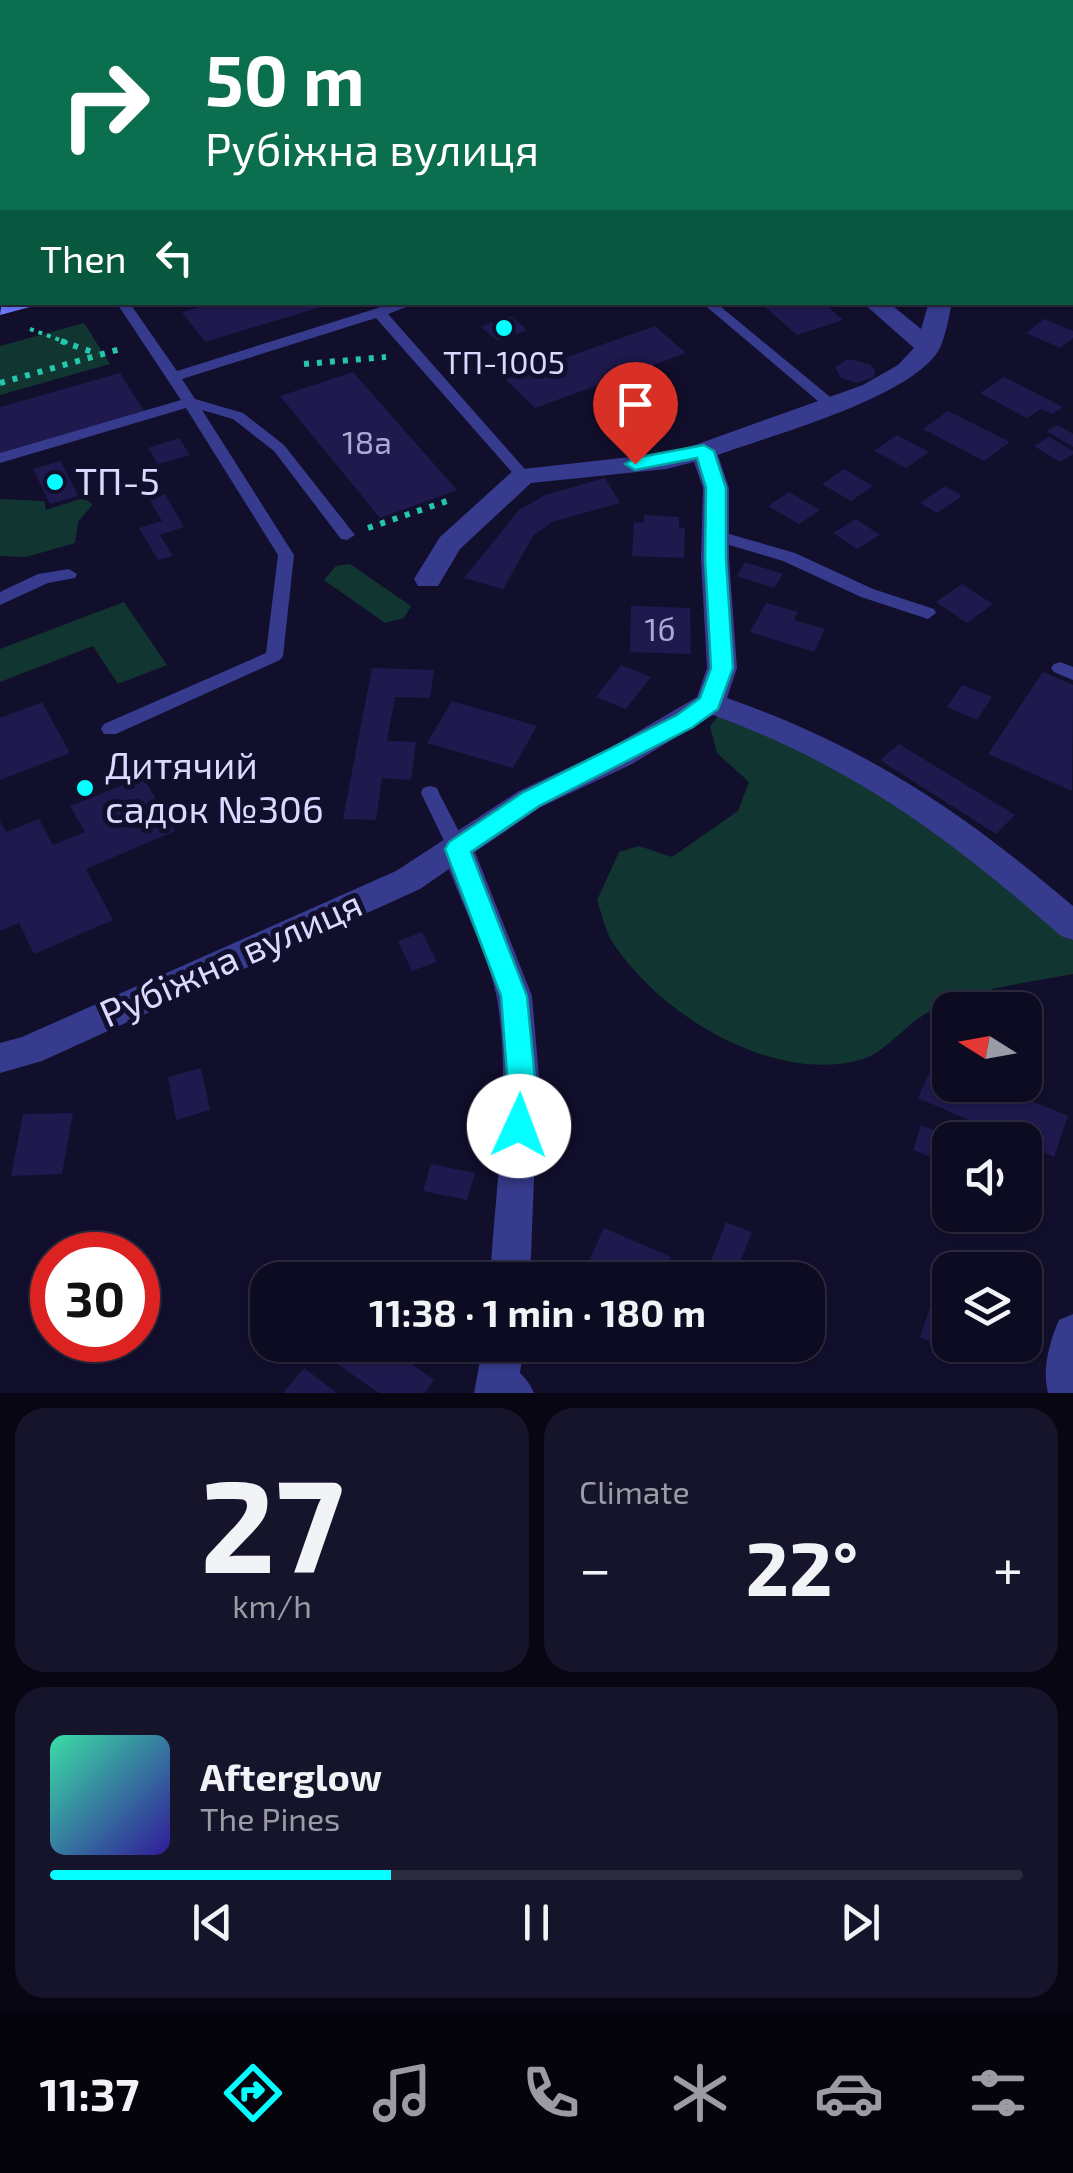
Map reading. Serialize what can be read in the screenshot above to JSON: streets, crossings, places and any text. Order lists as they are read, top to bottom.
{
  "streets": {
    "street": ["Рубіжна вулиця"]
  },
  "places": ["ТП-1005", "ТП-5", "Дитячий садок №306"],
  "house_numbers": ["18а", "1б"],
  "north": "left",
  "page": {
    "turn": ["50 m", "Рубіжна вулиця"],
    "then": "Then",
    "limit": "30",
    "trip": "11:38 · 1 min · 180 m",
    "tile": [
      ["27", "km/h"],
      "Climate"
    ],
    "heat": ["−", "22°", "+"],
    "song": ["Afterglow", "The Pines"],
    "tabs": "11:37"
  }
}
